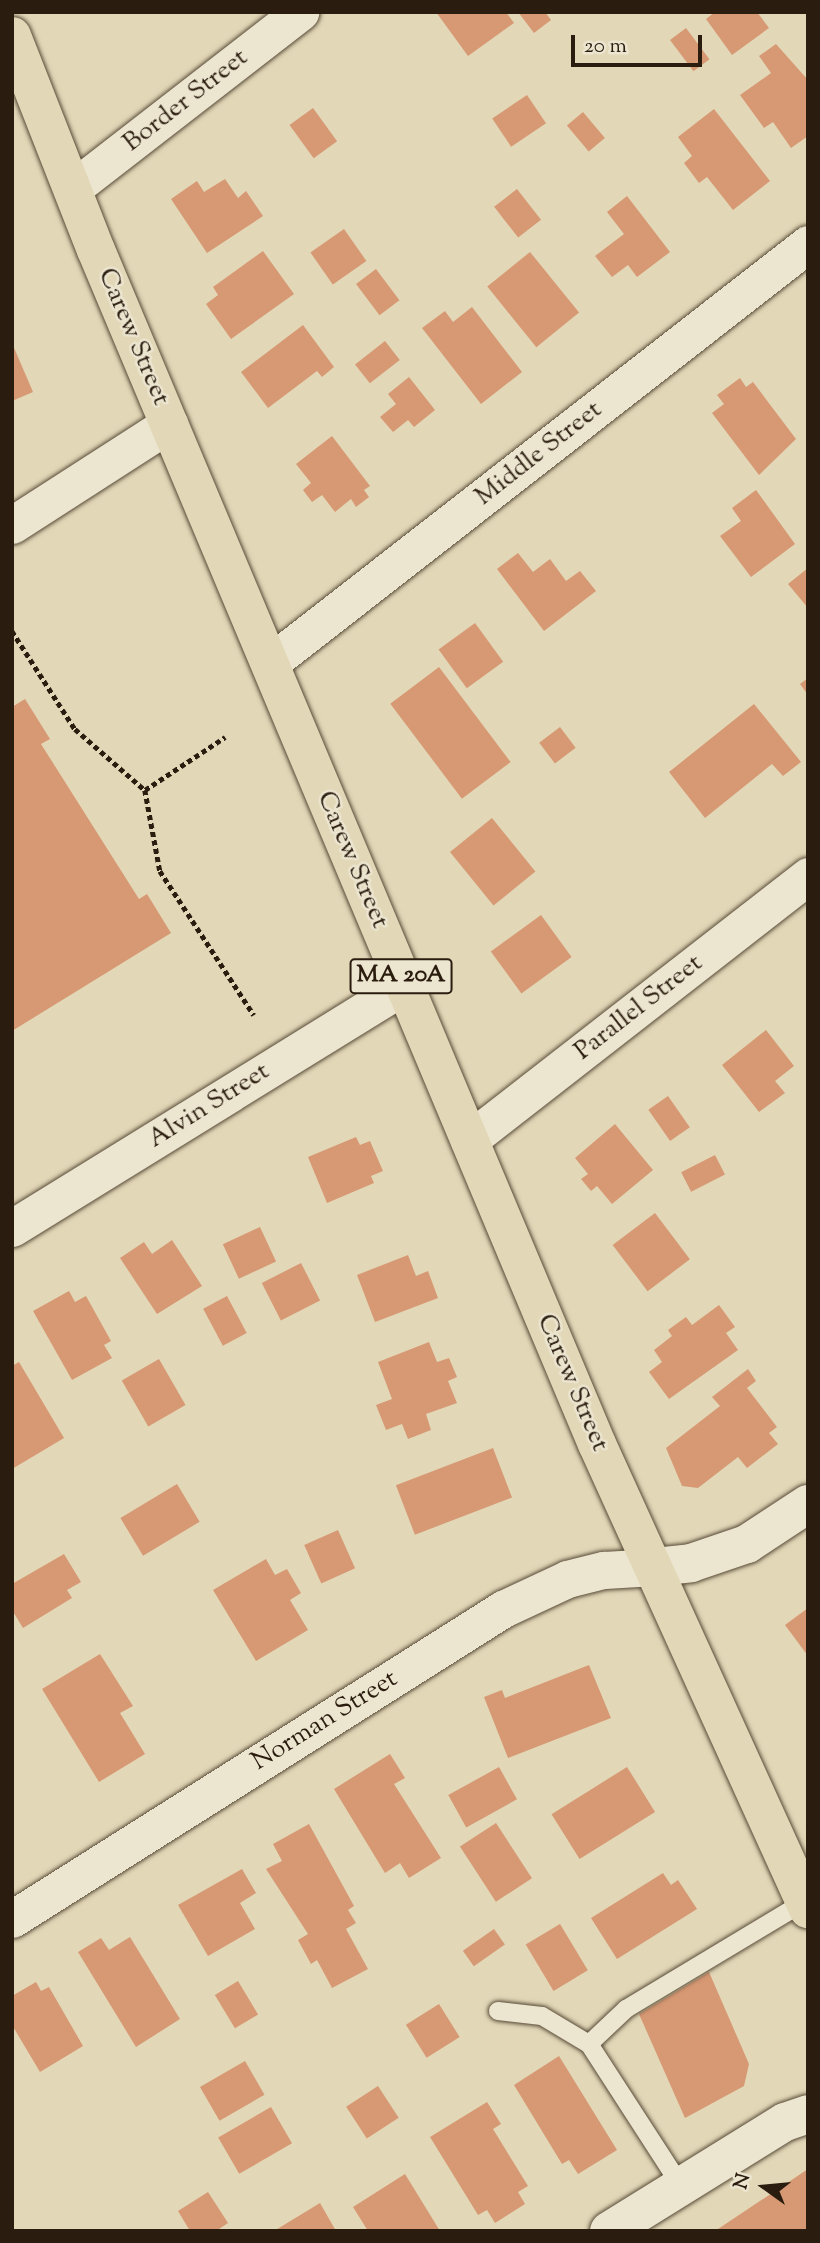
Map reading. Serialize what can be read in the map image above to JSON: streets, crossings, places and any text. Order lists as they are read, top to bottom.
{
  "streets": {
    "main road": ["Carew Street", "MA 20A"],
    "street": [
      "Border Street",
      "Middle Street",
      "Parallel Street",
      "Alvin Street",
      "Norman Street"
    ]
  },
  "crossings": [
    ["Border Street", "Carew Street"],
    ["Carew Street", "Middle Street"],
    ["Carew Street", "Parallel Street"],
    ["Carew Street", "Alvin Street"],
    ["Carew Street", "Norman Street"]
  ],
  "scale_bar": "20 m",
  "north": "left"
}
